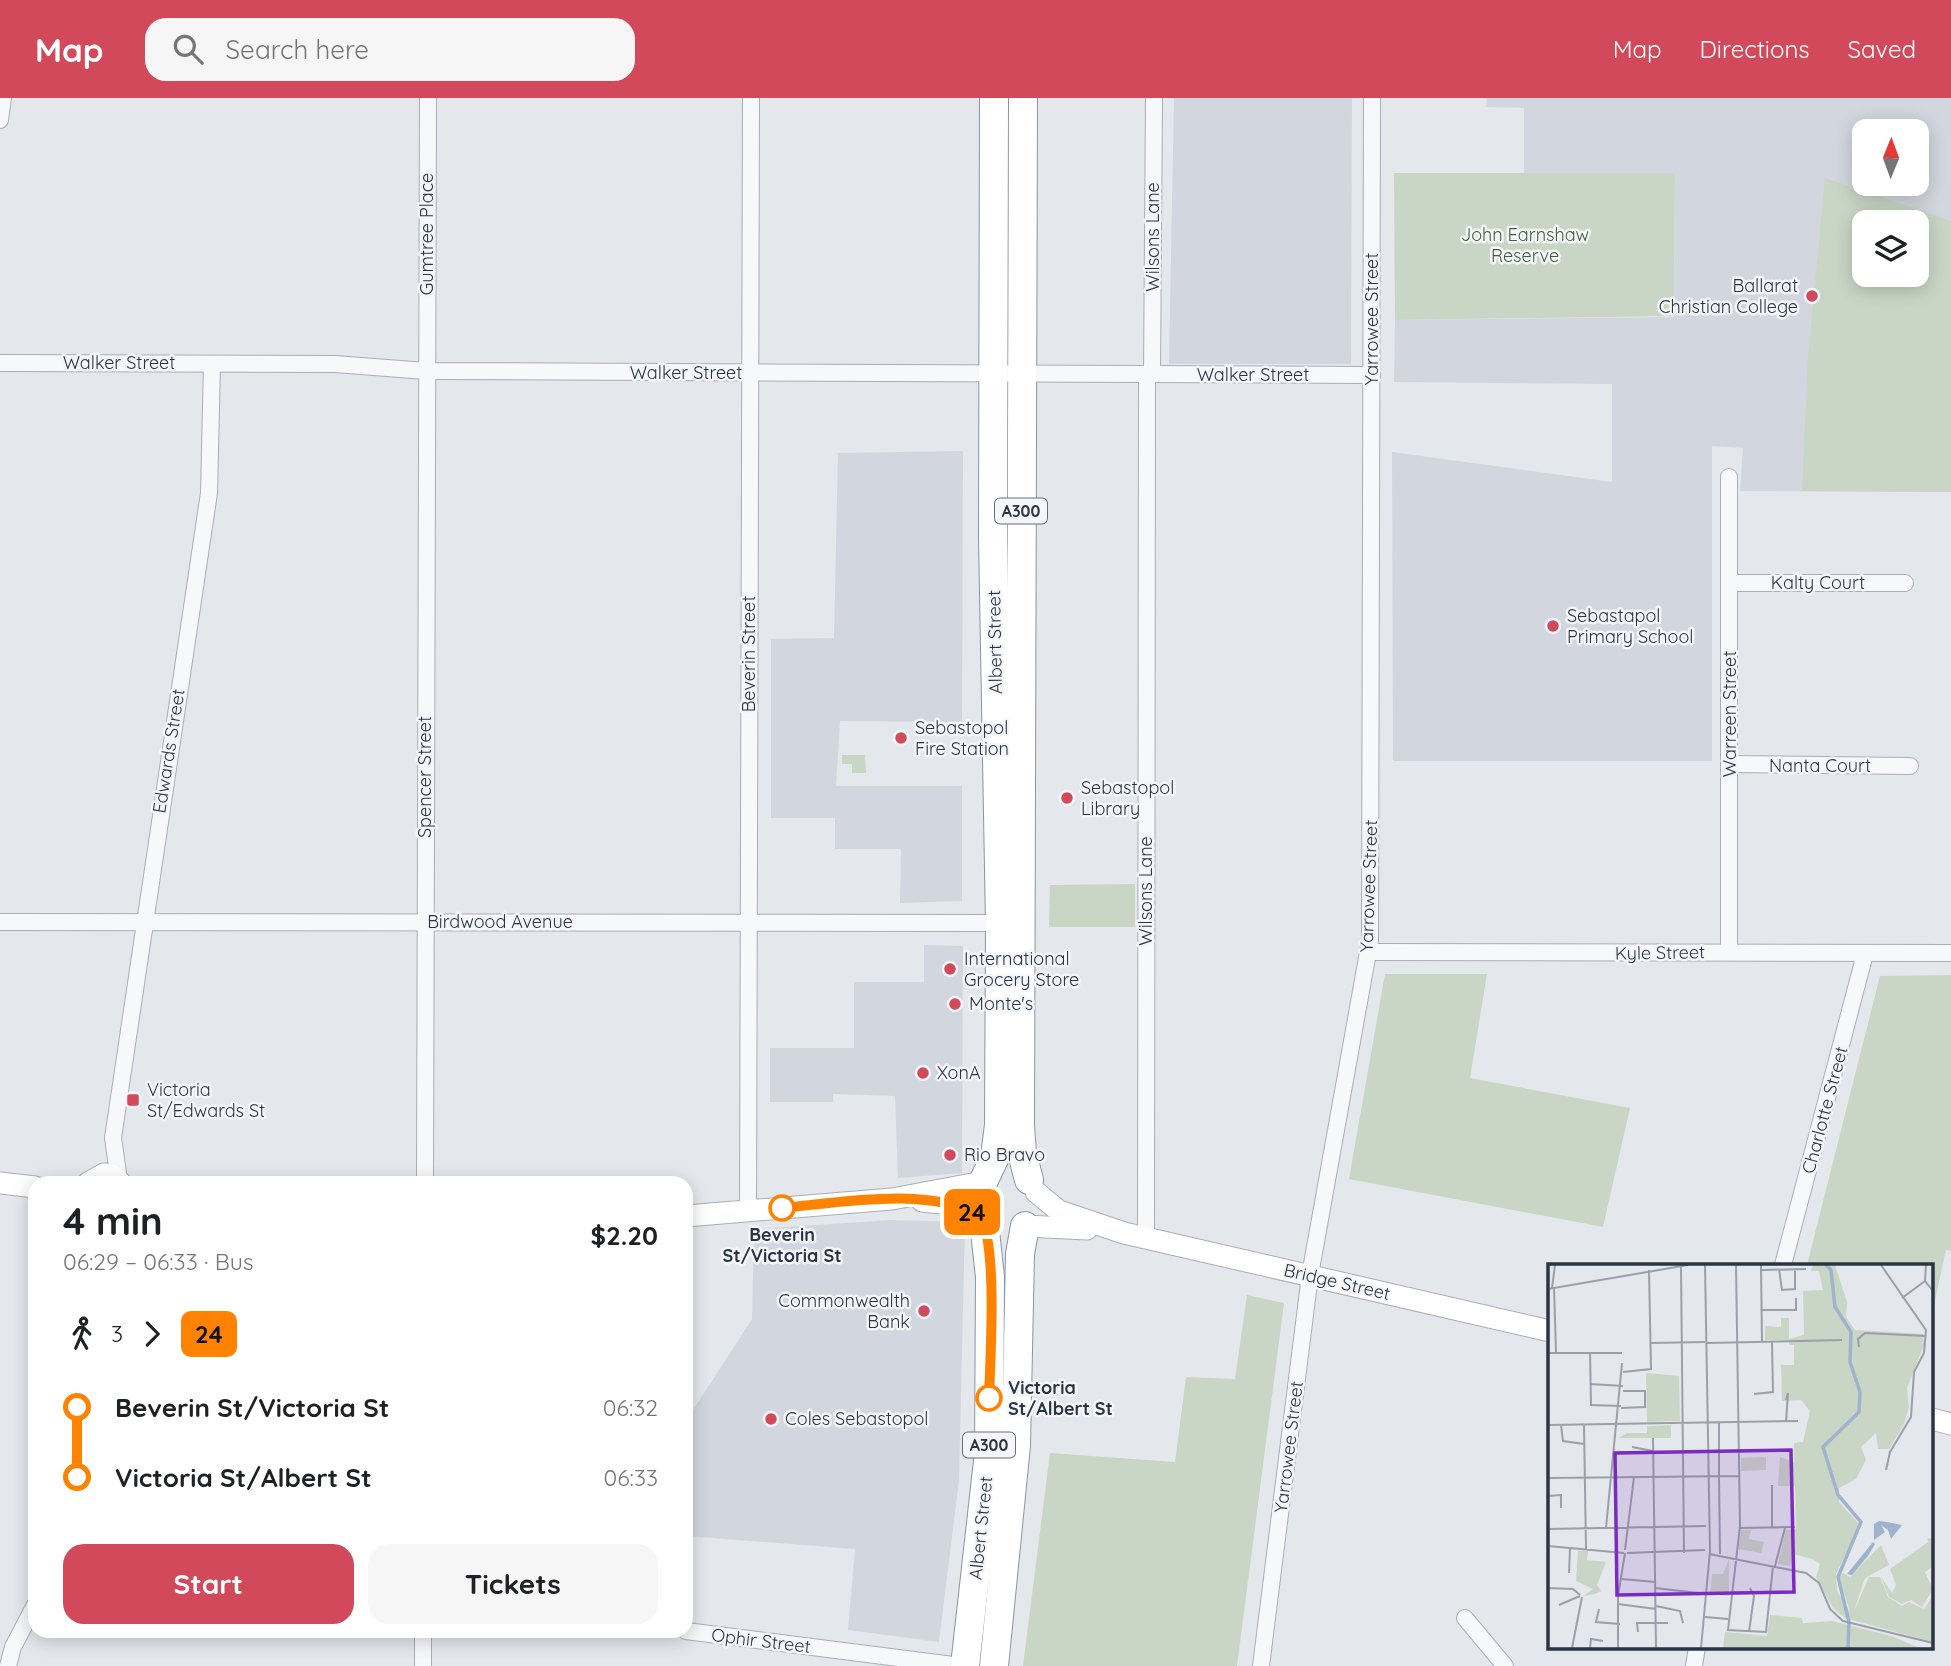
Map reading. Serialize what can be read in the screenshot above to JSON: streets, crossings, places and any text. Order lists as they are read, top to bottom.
{
  "streets": {
    "highway": ["A300", "Albert Street"],
    "main road": ["Bridge Street"],
    "street": [
      "Gumtree Place",
      "Wilsons Lane",
      "Yarrowee Street",
      "Walker Street",
      "Kalty Court",
      "Beverin Street",
      "Warreen Street",
      "Edwards Street",
      "Nanta Court",
      "Spencer Street",
      "Birdwood Avenue",
      "Kyle Street",
      "Charlotte Street",
      "Ophir Street"
    ]
  },
  "crossings": [
    ["Gumtree Place", "Walker Street"],
    ["Gumtree Place", "Spencer Street"],
    ["Wilsons Lane", "Walker Street"],
    ["Wilsons Lane", "Bridge Street"],
    ["Yarrowee Street", "Walker Street"],
    ["Yarrowee Street", "Kyle Street"],
    ["Yarrowee Street", "Bridge Street"],
    ["Walker Street", "Albert Street"],
    ["Walker Street", "Beverin Street"],
    ["Walker Street", "Edwards Street"],
    ["Walker Street", "Spencer Street"],
    ["Kalty Court", "Warreen Street"],
    ["Albert Street", "Birdwood Avenue"],
    ["Albert Street", "Ophir Street"],
    ["Beverin Street", "Birdwood Avenue"],
    ["Warreen Street", "Nanta Court"],
    ["Warreen Street", "Kyle Street"],
    ["Edwards Street", "Birdwood Avenue"],
    ["Spencer Street", "Birdwood Avenue"],
    ["Kyle Street", "Charlotte Street"]
  ],
  "parks": ["John Earnshaw Reserve"],
  "places": {
    "other": [
      "Ballarat Christian College",
      "Sebastapol Primary School",
      "Sebastopol Fire Station",
      "Sebastopol Library",
      "International Grocery Store",
      "Monte's",
      "XonA",
      "Rio Bravo",
      "Beverin St/Victoria St",
      "Commonwealth Bank",
      "Victoria St/Albert St",
      "Coles Sebastopol"
    ],
    "transit": ["Victoria St/Edwards St"]
  },
  "lines": ["bus line 24"],
  "north": "top",
  "page": {
    "header": "Map",
    "search": "Search here",
    "nav": ["Map", "Directions", "Saved"],
    "on_map": "24",
    "heading": ["4 min", "06:29 – 06:33 · Bus", "$2.20"],
    "legs": ["3", "24"],
    "list": [
      {
        "name": "Beverin St/Victoria St",
        "value": "06:32"
      },
      {
        "name": "Victoria St/Albert St",
        "value": "06:33"
      }
    ],
    "buttons": ["Start", "Tickets"]
  }
}
